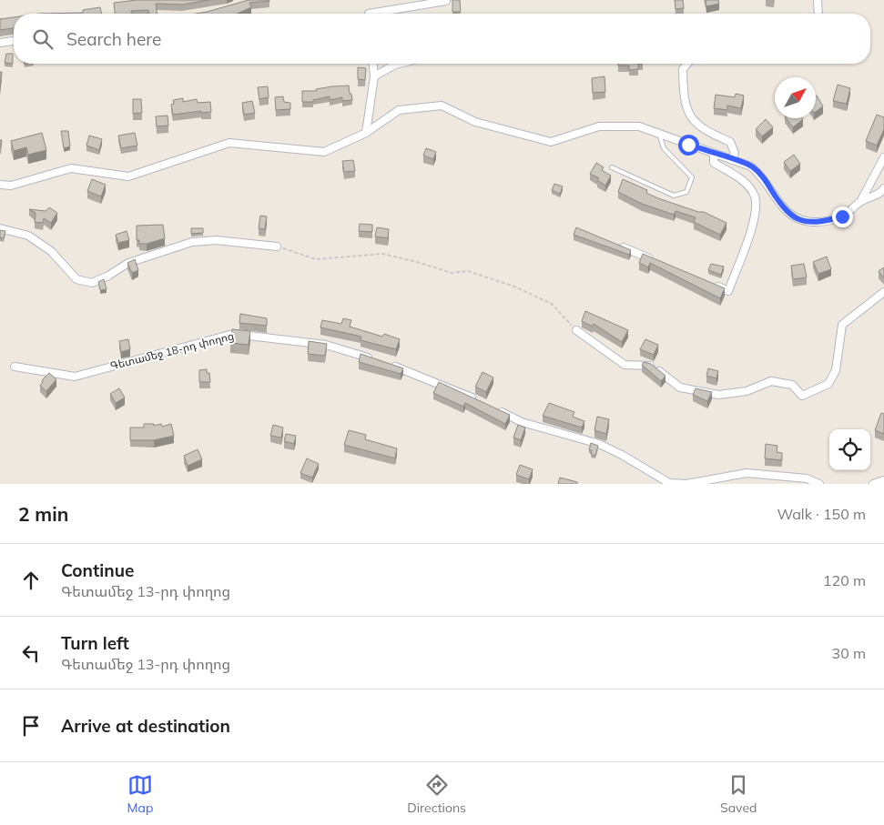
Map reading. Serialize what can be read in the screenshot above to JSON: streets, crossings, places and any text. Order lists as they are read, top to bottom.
{
  "streets": {
    "street": ["Գետամեջ 18-րդ փողոց"]
  },
  "north": "top right",
  "page": {
    "search": "Search here",
    "heading": ["2 min", "Walk · 150 m"],
    "list": [
      ["Continue", "Գետամեջ 13-րդ փողոց", "120 m"],
      ["Turn left", "Գետամեջ 13-րդ փողոց", "30 m"],
      "Arrive at destination"
    ],
    "nav": ["Map", "Directions", "Saved"]
  }
}
